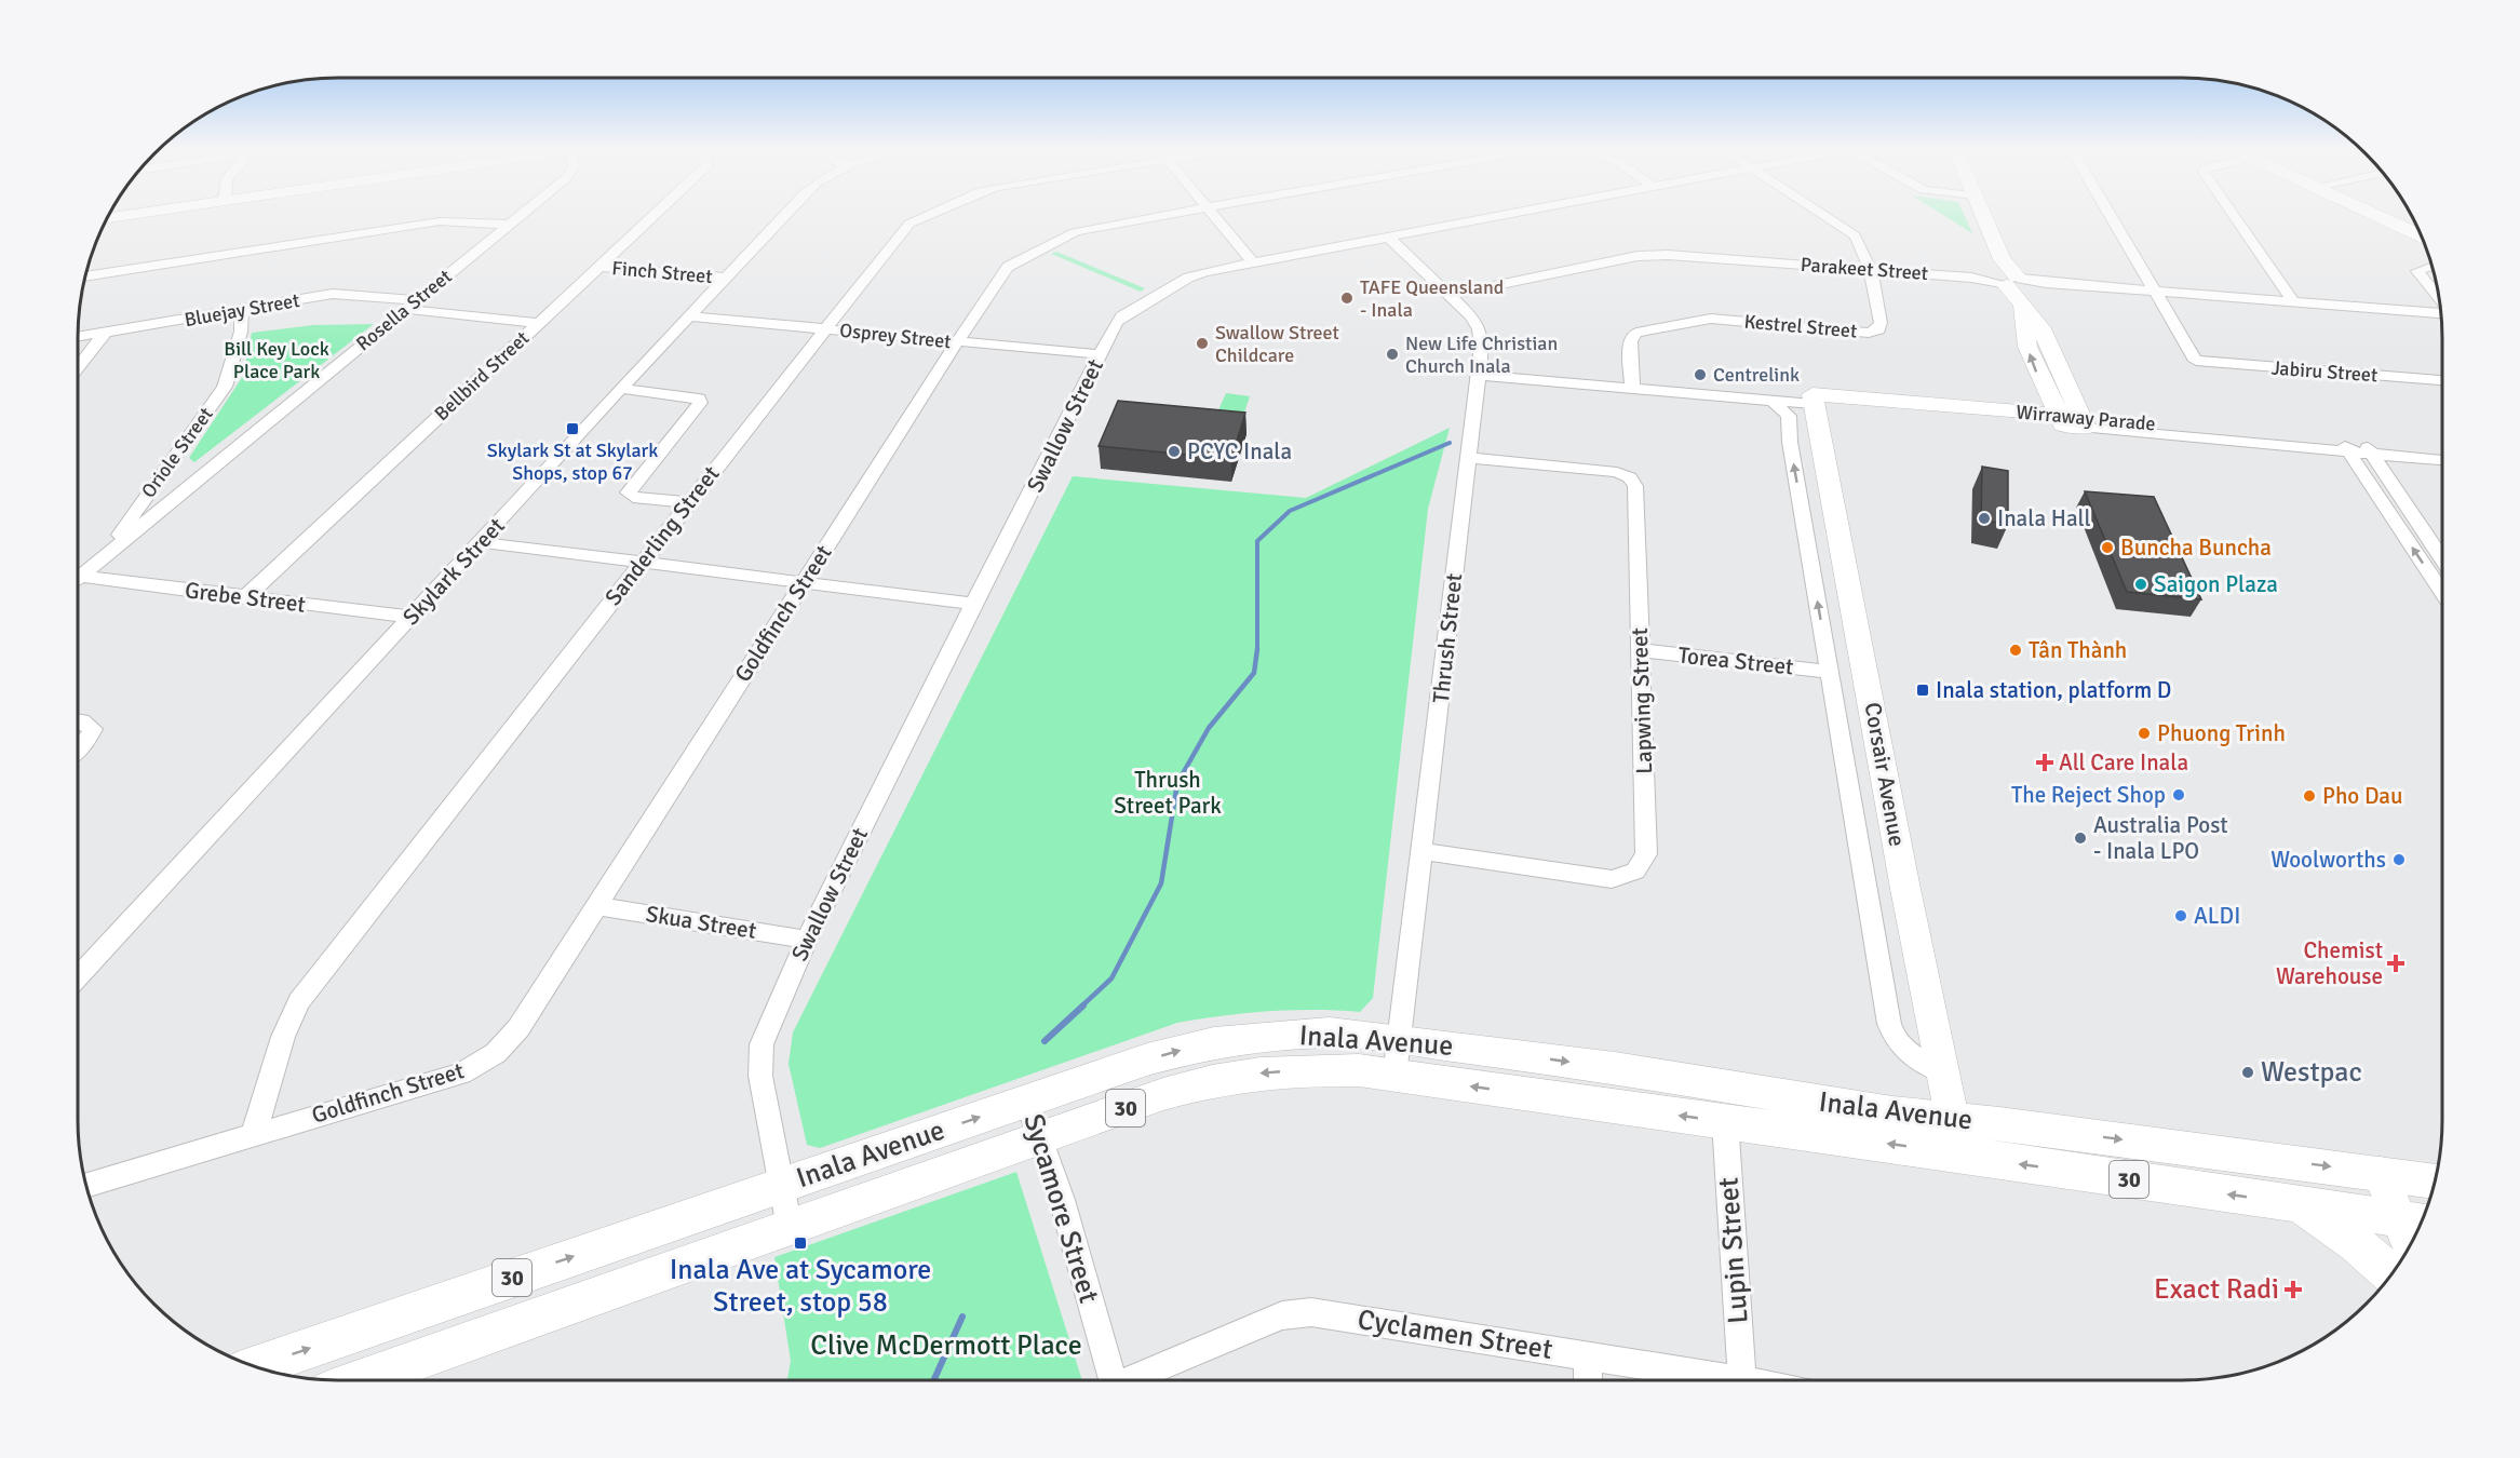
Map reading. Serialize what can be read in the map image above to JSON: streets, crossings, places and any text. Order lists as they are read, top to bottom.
{
  "streets": {
    "main road": ["Inala Avenue", "30"],
    "street": [
      "Parakeet Street",
      "Finch Street",
      "Bluejay Street",
      "Rosella Street",
      "Kestrel Street",
      "Osprey Street",
      "Jabiru Street",
      "Bellbird Street",
      "Wirraway Parade",
      "Swallow Street",
      "Oriole Street",
      "Sanderling Street",
      "Skylark Street",
      "Grebe Street",
      "Goldfinch Street",
      "Thrush Street",
      "Torea Street",
      "Lapwing Street",
      "Corsair Avenue",
      "Skua Street",
      "Sycamore Street",
      "Lupin Street",
      "Cyclamen Street"
    ]
  },
  "crossings": [
    ["Parakeet Street", "Kestrel Street"],
    ["Parakeet Street", "Jabiru Street"],
    ["Parakeet Street", "Thrush Street"],
    ["Finch Street", "Bellbird Street"],
    ["Finch Street", "Skylark Street"],
    ["Bluejay Street", "Rosella Street"],
    ["Bluejay Street", "Bellbird Street"],
    ["Bluejay Street", "Oriole Street"],
    ["Rosella Street", "Oriole Street"],
    ["Kestrel Street", "Wirraway Parade"],
    ["Osprey Street", "Swallow Street"],
    ["Osprey Street", "Sanderling Street"],
    ["Osprey Street", "Skylark Street"],
    ["Osprey Street", "Goldfinch Street"],
    ["Bellbird Street", "Grebe Street"],
    ["Wirraway Parade", "Thrush Street"],
    ["Wirraway Parade", "Corsair Avenue"],
    ["Swallow Street", "Thrush Street"],
    ["Swallow Street", "Skua Street"],
    ["Swallow Street", "Inala Avenue"],
    ["Sanderling Street", "Goldfinch Street"],
    ["Skylark Street", "Grebe Street"],
    ["Goldfinch Street", "Skua Street"],
    ["Thrush Street", "Lapwing Street"],
    ["Thrush Street", "Inala Avenue"],
    ["Torea Street", "Lapwing Street"],
    ["Corsair Avenue", "Inala Avenue"],
    ["Inala Avenue", "Sycamore Street"],
    ["Inala Avenue", "Lupin Street"],
    ["Lupin Street", "Cyclamen Street"]
  ],
  "parks": ["Bill Key Lock Place Park", "Thrush Street Park", "Clive McDermott Place"],
  "places": {
    "other": [
      "TAFE Queensland - Inala",
      "Swallow Street Childcare",
      "New Life Christian Church Inala",
      "Centrelink",
      "PCYC Inala",
      "Inala Hall",
      "Buncha Buncha",
      "Saigon Plaza",
      "Tân Thành",
      "Phuong Trinh",
      "The Reject Shop",
      "Pho Dau",
      "Australia Post - Inala LPO",
      "Woolworths",
      "ALDI",
      "Westpac"
    ],
    "transit": ["Skylark St at Skylark Shops, stop 67", "Inala station, platform D", "Inala Ave at Sycamore Street, stop 58"],
    "health": ["All Care Inala", "Chemist Warehouse", "Exact Radi"]
  }
}
